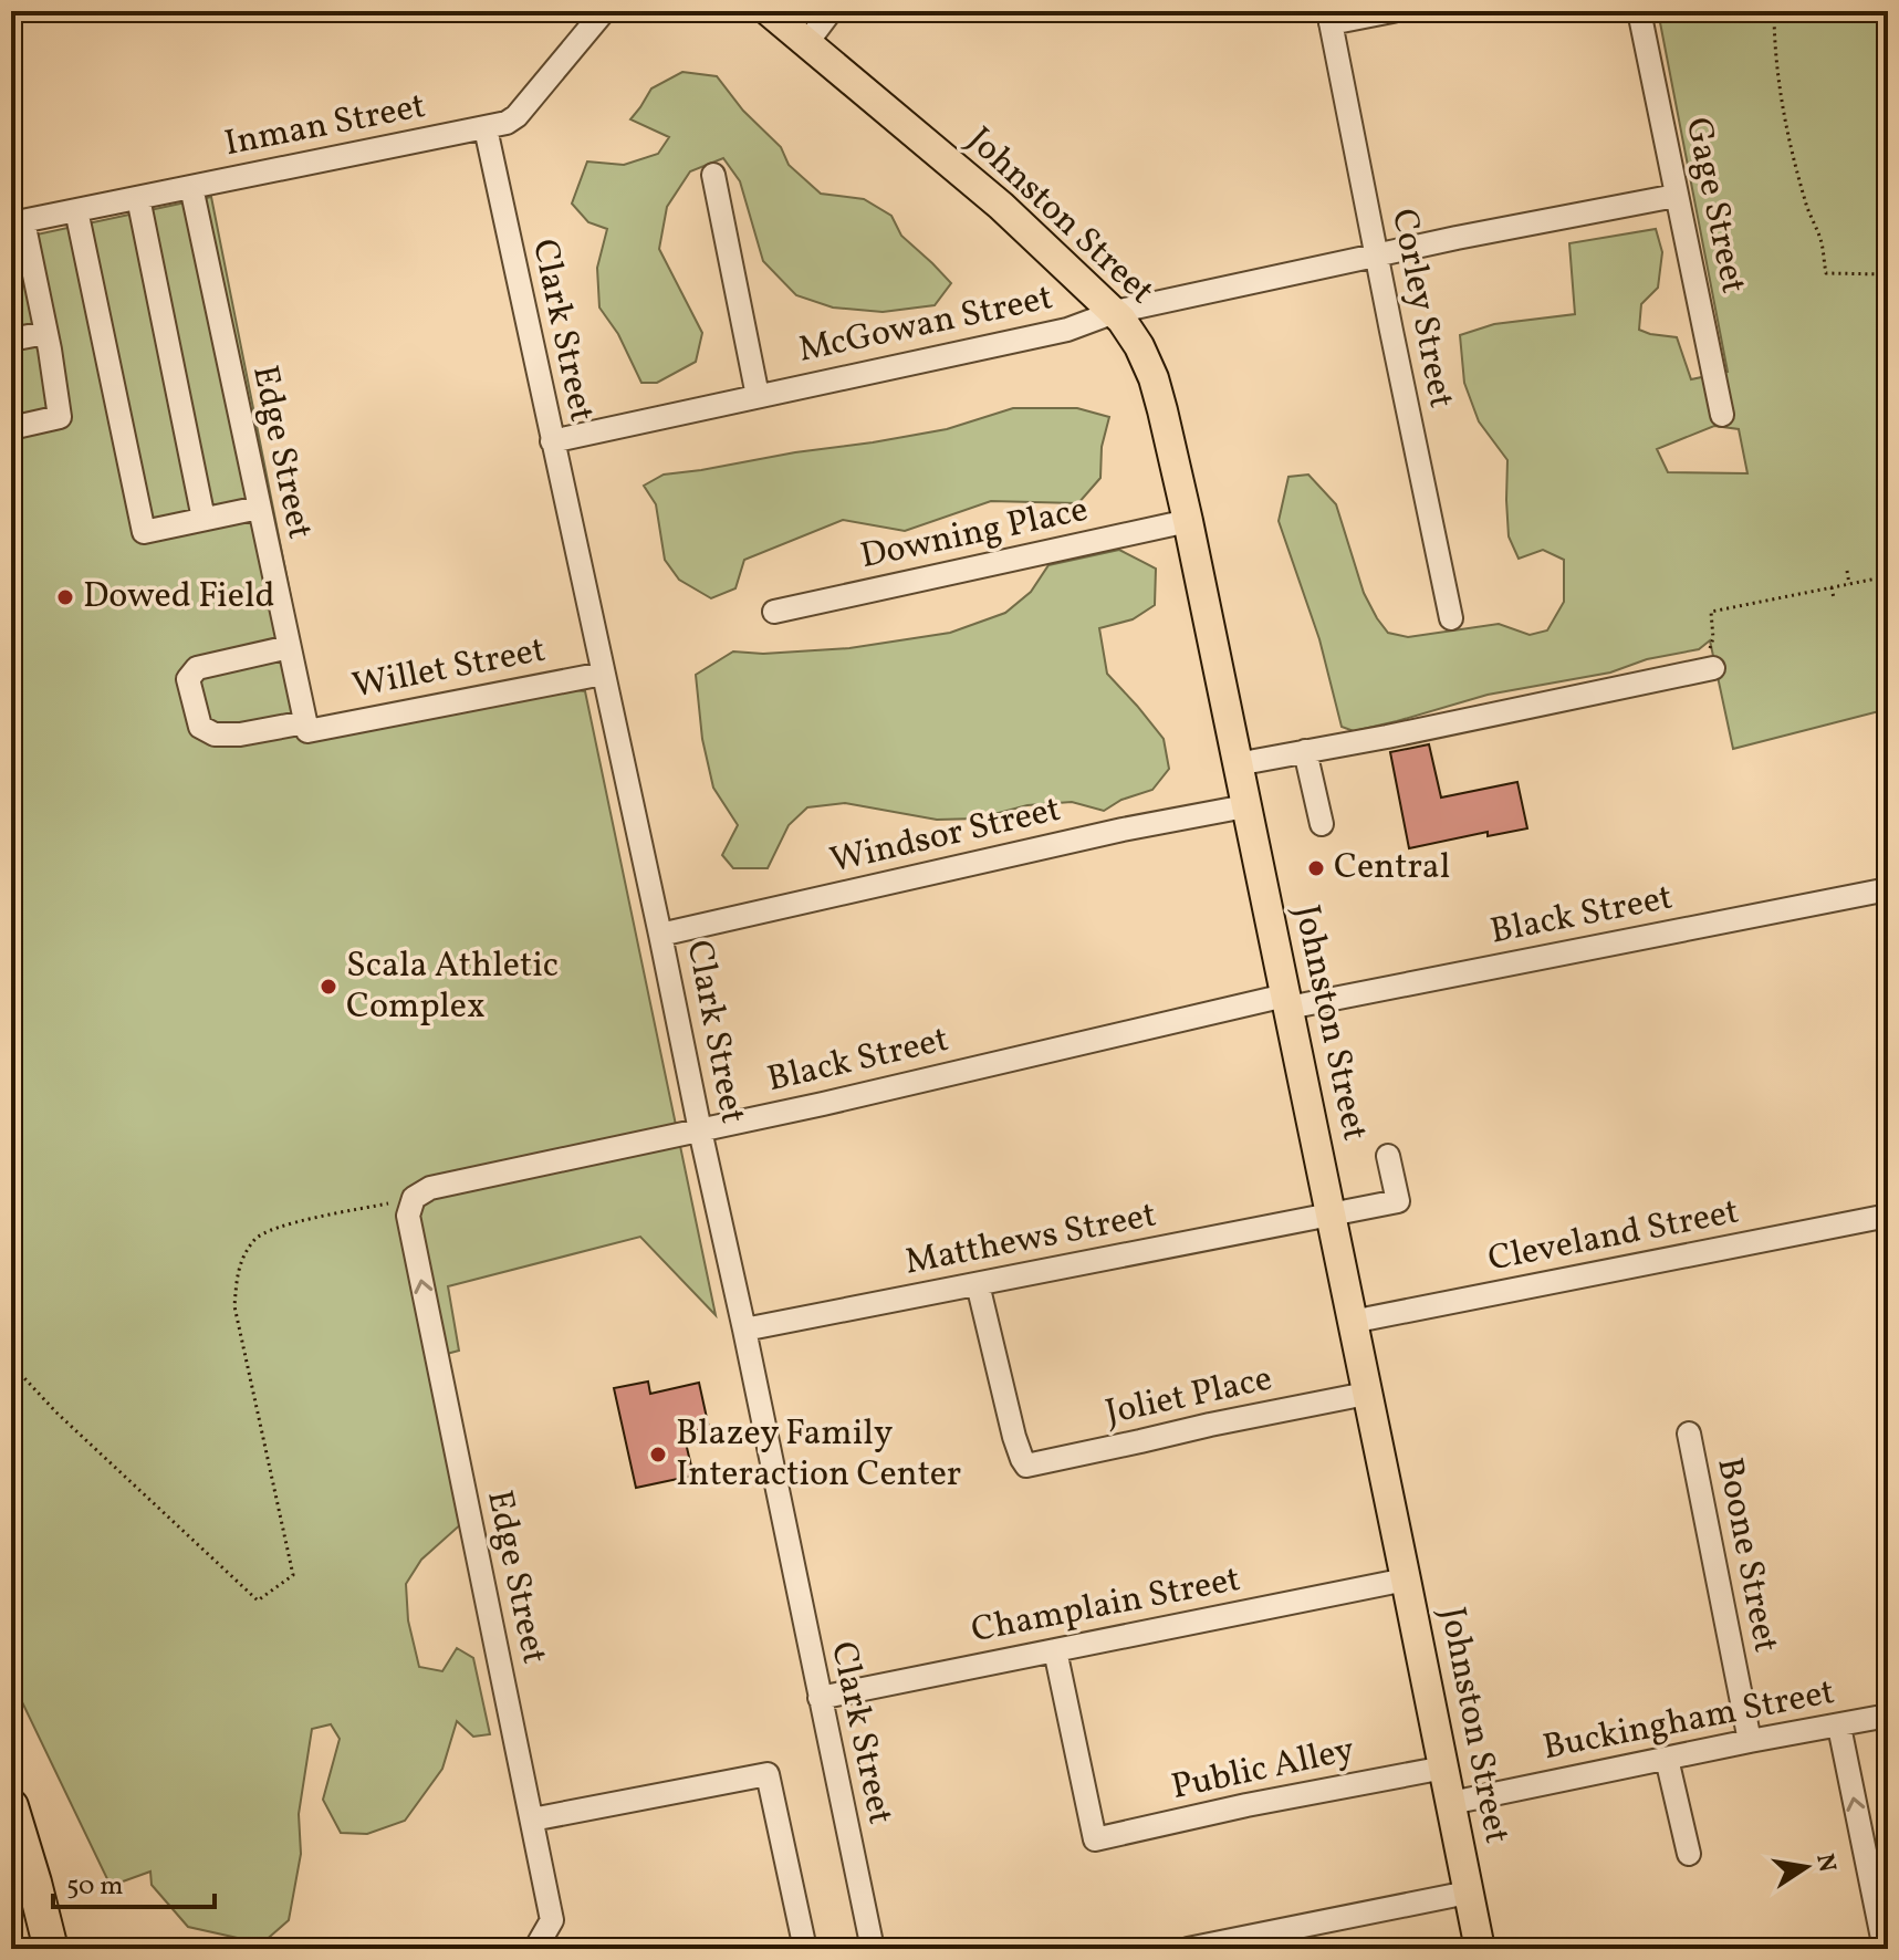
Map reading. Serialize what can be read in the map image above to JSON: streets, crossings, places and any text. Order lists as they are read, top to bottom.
{
  "streets": {
    "main road": ["Johnston Street"],
    "street": [
      "Inman Street",
      "Gage Street",
      "Corley Street",
      "McGowan Street",
      "Clark Street",
      "Edge Street",
      "Downing Place",
      "Willet Street",
      "Windsor Street",
      "Black Street",
      "Cleveland Street",
      "Matthews Street",
      "Joliet Place",
      "Boone Street",
      "Champlain Street",
      "Buckingham Street",
      "Public Alley"
    ]
  },
  "crossings": [
    ["Inman Street", "Clark Street"],
    ["Inman Street", "Edge Street"],
    ["Gage Street", "McGowan Street"],
    ["Johnston Street", "McGowan Street"],
    ["Johnston Street", "Downing Place"],
    ["Johnston Street", "Windsor Street"],
    ["Johnston Street", "Black Street"],
    ["Johnston Street", "Cleveland Street"],
    ["Johnston Street", "Matthews Street"],
    ["Johnston Street", "Joliet Place"],
    ["Johnston Street", "Champlain Street"],
    ["Johnston Street", "Buckingham Street"],
    ["Johnston Street", "Public Alley"],
    ["Corley Street", "McGowan Street"],
    ["McGowan Street", "Clark Street"],
    ["Clark Street", "Willet Street"],
    ["Clark Street", "Windsor Street"],
    ["Clark Street", "Black Street"],
    ["Clark Street", "Matthews Street"],
    ["Clark Street", "Champlain Street"],
    ["Edge Street", "Willet Street"],
    ["Edge Street", "Black Street"],
    ["Matthews Street", "Joliet Place"],
    ["Boone Street", "Buckingham Street"],
    ["Champlain Street", "Public Alley"]
  ],
  "one_way": ["Edge Street"],
  "places": [
    "Dowed Field",
    "Central",
    "Scala Athletic Complex",
    "Blazey Family Interaction Center"
  ],
  "scale_bar": "50 m",
  "north": "right"
}
